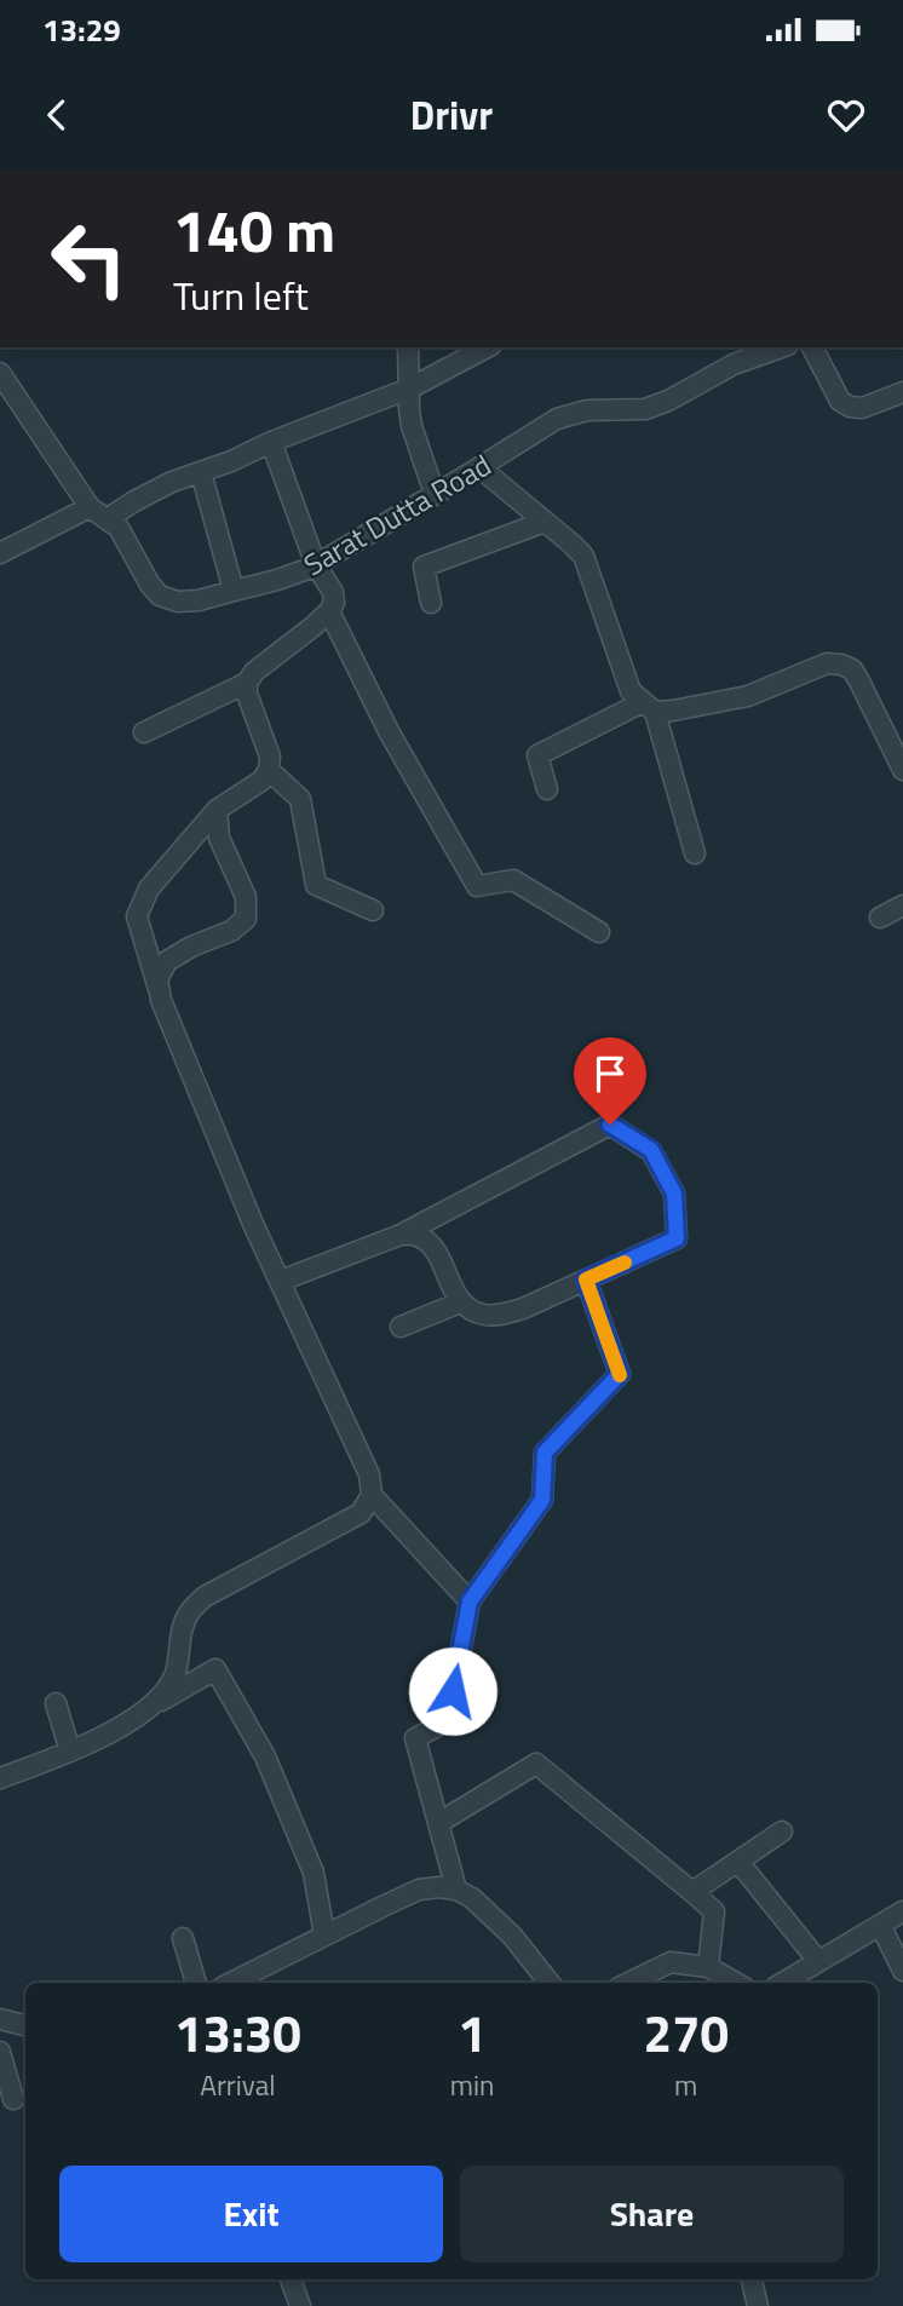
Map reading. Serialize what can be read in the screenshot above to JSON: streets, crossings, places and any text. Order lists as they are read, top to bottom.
{
  "streets": {
    "street": ["Sarat Dutta Road"]
  },
  "page": {
    "status": "13:29",
    "header": "Drivr",
    "turn": ["140 m", "Turn left"],
    "eta": [
      "13:30",
      "Arrival",
      "1",
      "min",
      "270",
      "m"
    ],
    "buttons": ["Exit", "Share"]
  }
}
